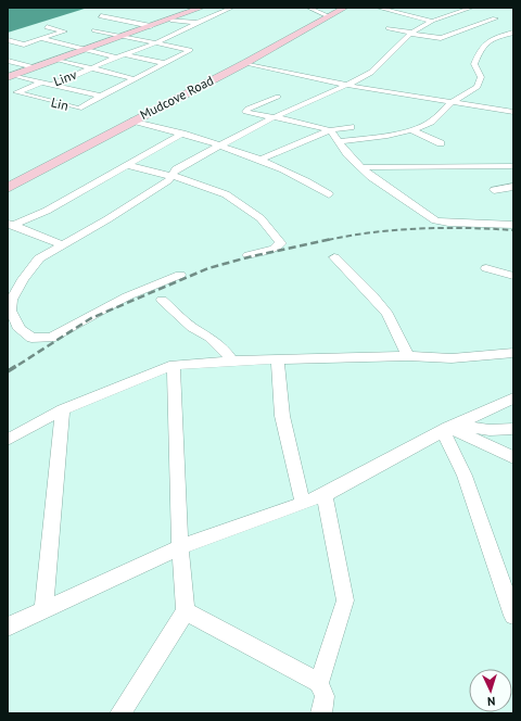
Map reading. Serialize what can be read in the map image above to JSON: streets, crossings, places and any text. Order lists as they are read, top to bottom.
{
  "streets": {
    "street": ["Linv", "Mudcove Road", "Lin"]
  },
  "crossings": [
    ["Linv", "Lin"]
  ],
  "north": "bottom"
}
